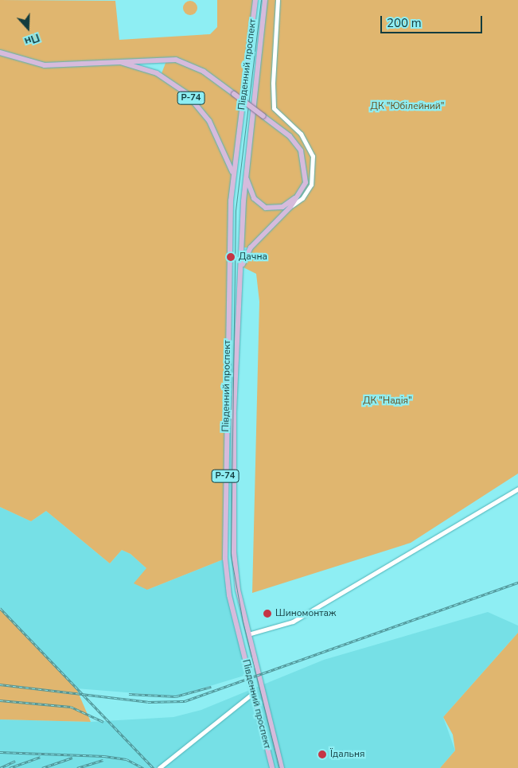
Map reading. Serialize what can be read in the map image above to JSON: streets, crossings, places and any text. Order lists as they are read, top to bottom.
{
  "streets": {
    "main road": ["Південний проспект", "Р-74"]
  },
  "crossings": [
    ["Південний проспект", "Р-74"]
  ],
  "parks": ["ДК \"Юбілейний\"", "ДК \"Надія\""],
  "places": ["Дачна", "Шиномонтаж", "Їдальня"],
  "scale_bar": "200 m",
  "north": "bottom"
}
